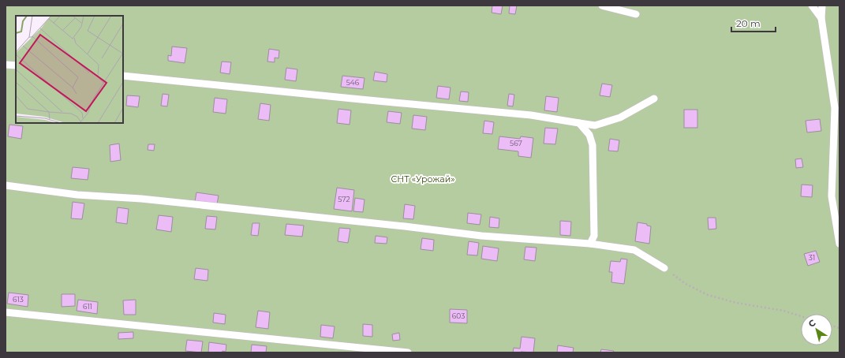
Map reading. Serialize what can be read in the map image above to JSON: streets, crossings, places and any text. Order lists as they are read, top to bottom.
{
  "parks": ["СНТ «Урожай»"],
  "house_numbers": [
    "546",
    "567",
    "572",
    "31",
    "613",
    "611",
    "603"
  ],
  "scale_bar": "20 m",
  "north": "top left"
}
